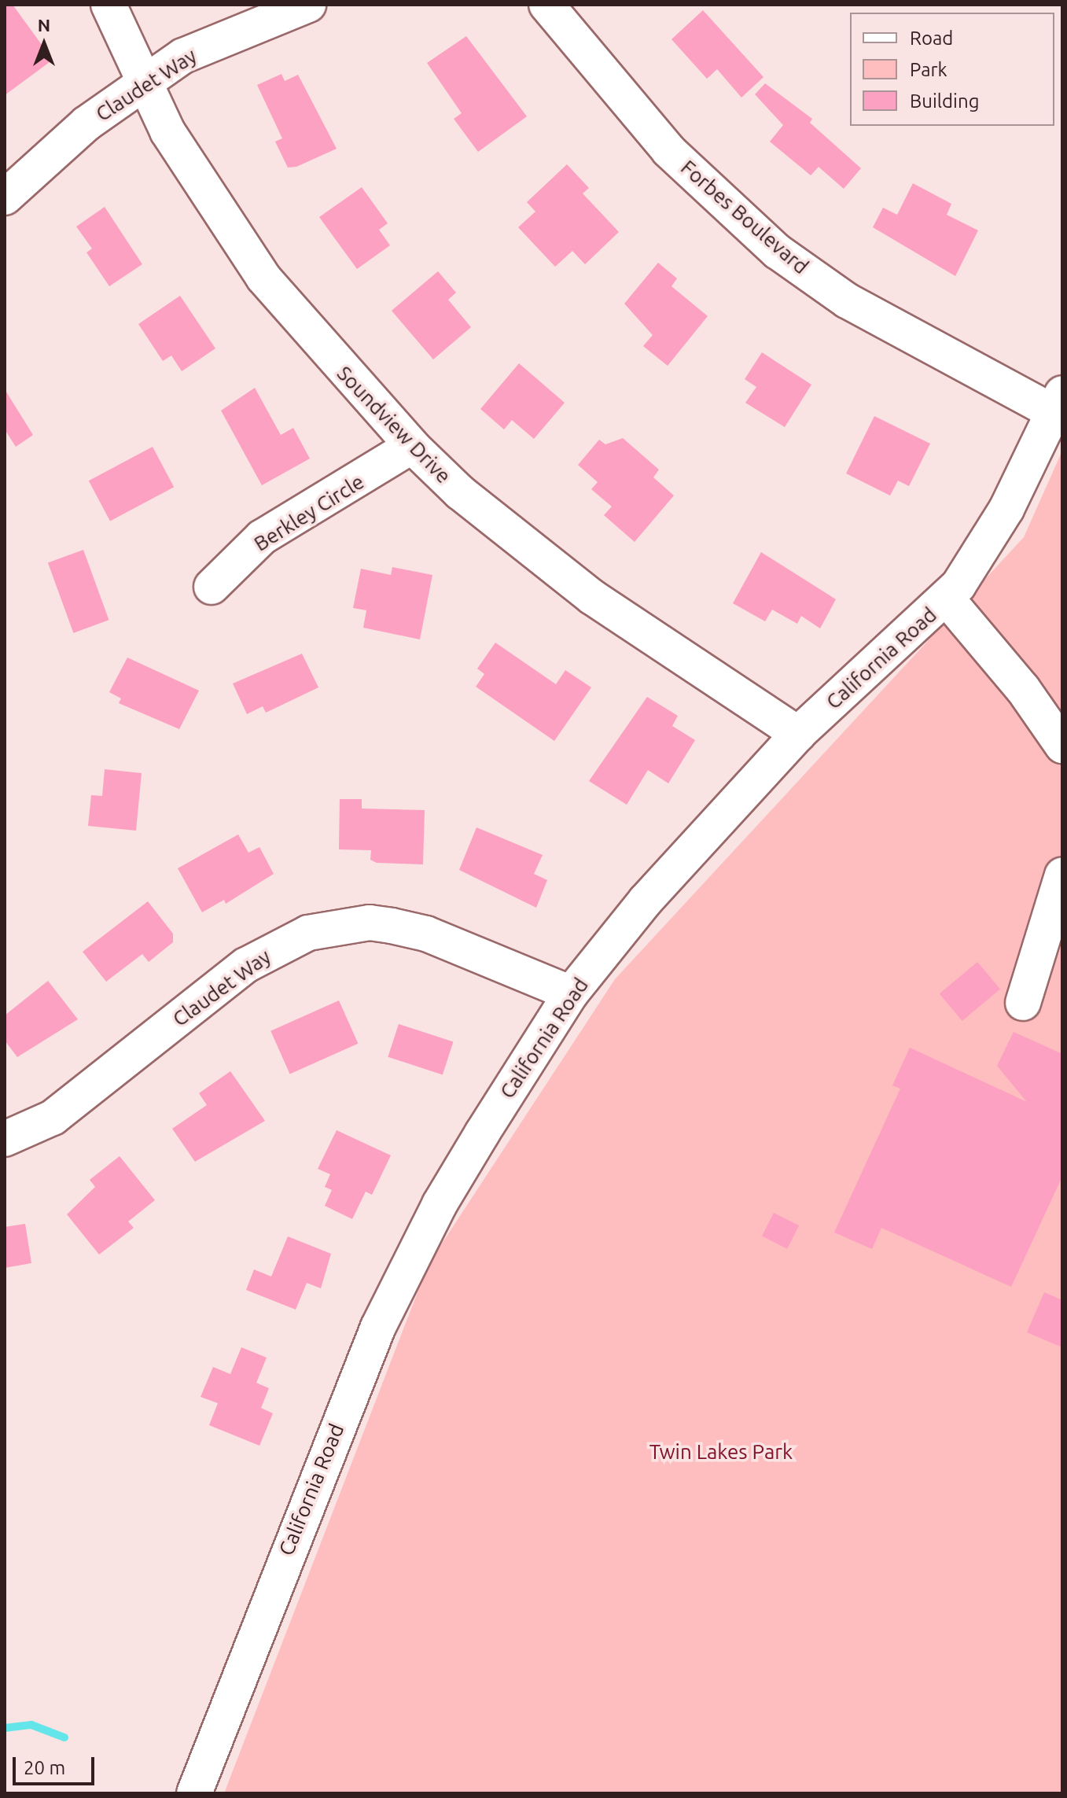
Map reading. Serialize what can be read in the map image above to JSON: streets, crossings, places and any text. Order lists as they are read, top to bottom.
{
  "streets": {
    "street": [
      "Claudet Way",
      "Forbes Boulevard",
      "Soundview Drive",
      "Berkley Circle",
      "California Road"
    ]
  },
  "crossings": [
    ["Claudet Way", "Soundview Drive"],
    ["Claudet Way", "California Road"],
    ["Forbes Boulevard", "California Road"],
    ["Soundview Drive", "Berkley Circle"],
    ["Soundview Drive", "California Road"]
  ],
  "parks": ["Twin Lakes Park"],
  "legend": ["Road", "Park", "Building"],
  "scale_bar": "20 m",
  "north": "top"
}
